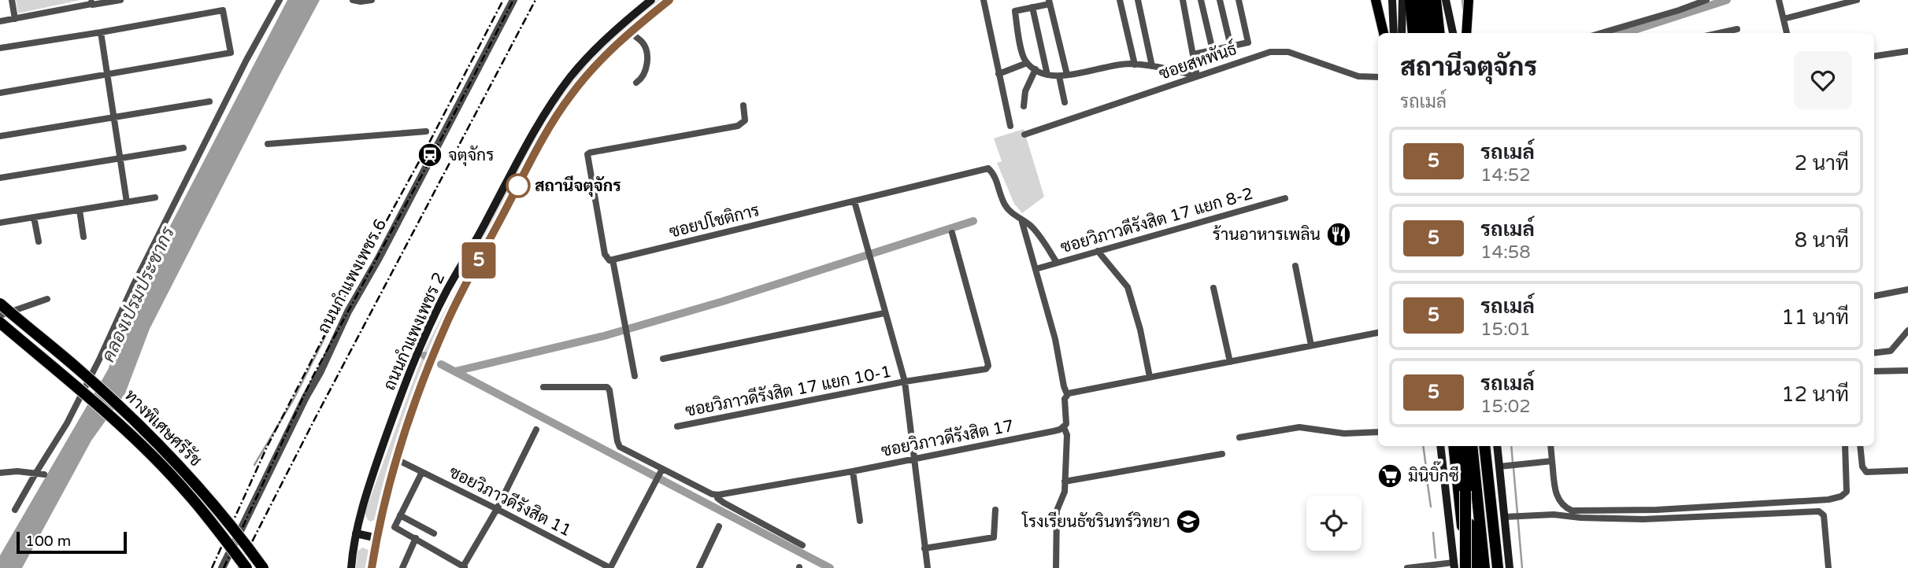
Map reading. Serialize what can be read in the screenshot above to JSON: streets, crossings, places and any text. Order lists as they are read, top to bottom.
{
  "streets": {
    "highway": ["ทางพิเศษศรีรัช"],
    "main road": ["ถนนกำแพงเพชร 2"],
    "street": [
      "ซอยสหพันธ์",
      "ซอยวิภาวดีรังสิต 17 แยก 8-2",
      "ซอยปโชติการ",
      "ถนนกำแพงเพชร 6",
      "ซอยวิภาวดีรังสิต 17 แยก 10-1",
      "ซอยวิภาวดีรังสิต 17",
      "ซอยวิภาวดีรังสิต 11"
    ]
  },
  "crossings": [
    ["ซอยวิภาวดีรังสิต 17 แยก 8-2", "ซอยปโชติการ"],
    ["ถนนกำแพงเพชร 2", "ซอยวิภาวดีรังสิต 11"]
  ],
  "water": ["คลองเปรมประชากร"],
  "places": {
    "station": ["จตุจักร"],
    "other": ["สถานีจตุจักร"],
    "restaurant": ["ร้านอาหารเพลิน"],
    "supermarket": ["มินิบิ๊กซี"],
    "school or university": ["โรงเรียนธัชรินทร์วิทยา"]
  },
  "lines": ["bus line 5"],
  "scale_bar": "100 m",
  "page": {
    "on_map": "5",
    "heading": ["สถานีจตุจักร", "รถเมล์"],
    "list": [
      {
        "mark": "5",
        "name": "รถเมล์",
        "note": "14:52",
        "value": "2 นาที"
      },
      {
        "mark": "5",
        "name": "รถเมล์",
        "note": "14:58",
        "value": "8 นาที"
      },
      {
        "mark": "5",
        "name": "รถเมล์",
        "note": "15:01",
        "value": "11 นาที"
      },
      {
        "mark": "5",
        "name": "รถเมล์",
        "note": "15:02",
        "value": "12 นาที"
      }
    ],
    "scale": "100 m"
  }
}
